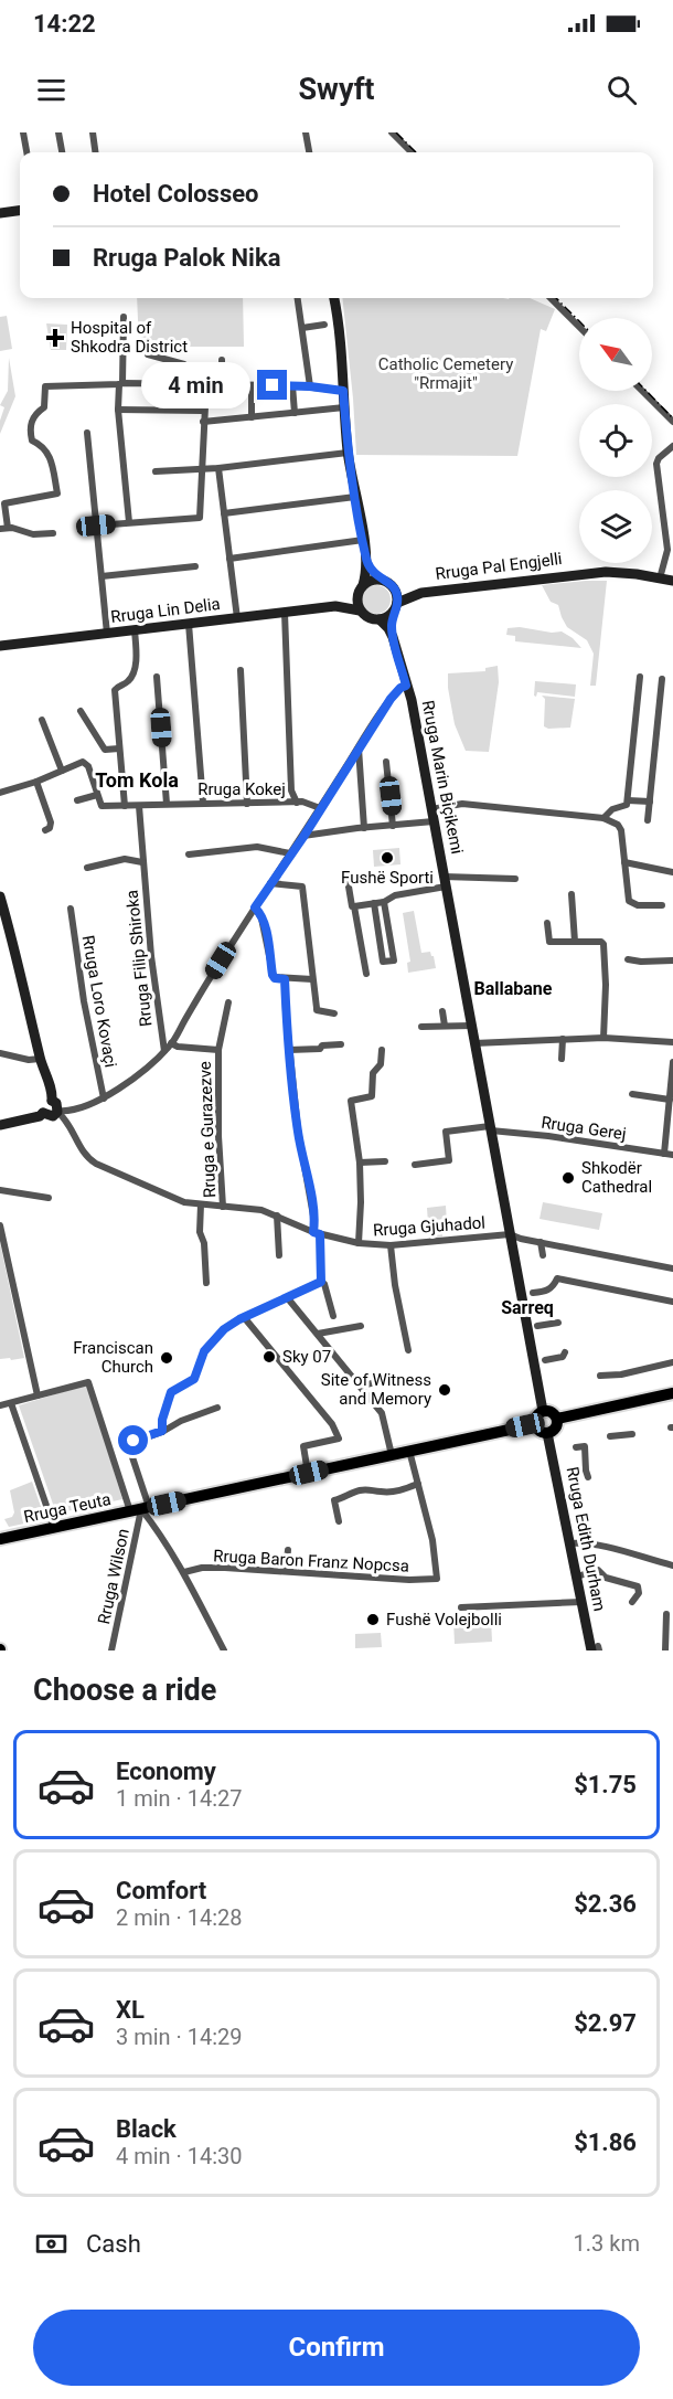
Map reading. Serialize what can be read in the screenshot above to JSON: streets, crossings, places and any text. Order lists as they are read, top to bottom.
{
  "streets": {
    "main road": [
      "Rruga Pal Engjelli",
      "Rruga Lin Delia",
      "Rruga Marin Biçikemi",
      "Rruga Teuta",
      "Rruga Edith Durham"
    ],
    "street": [
      "Rruga Kokej",
      "Rruga Filip Shiroka",
      "Rruga Loro Kovaçi",
      "Rruga Gerej",
      "Rruga e Gurazezve",
      "Rruga Gjuhadol",
      "Rruga Baron Franz Nopcsa",
      "Rruga Wilson"
    ]
  },
  "crossings": [
    ["Rruga Pal Engjelli", "Rruga Lin Delia"],
    ["Rruga Pal Engjelli", "Rruga Marin Biçikemi"],
    ["Rruga Lin Delia", "Rruga Marin Biçikemi"],
    ["Rruga Marin Biçikemi", "Rruga Gerej"],
    ["Rruga Marin Biçikemi", "Rruga Gjuhadol"],
    ["Rruga Marin Biçikemi", "Rruga Teuta"],
    ["Rruga Marin Biçikemi", "Rruga Edith Durham"],
    ["Rruga Kokej", "Rruga Filip Shiroka"],
    ["Rruga e Gurazezve", "Rruga Gjuhadol"],
    ["Rruga Teuta", "Rruga Edith Durham"],
    ["Rruga Teuta", "Rruga Wilson"]
  ],
  "districts": ["Tom Kola", "Ballabane", "Sarreq"],
  "parks": ["Catholic Cemetery \"Rrmajit\""],
  "places": {
    "health": ["Hospital of Shkodra District"],
    "other": [
      "Fushë Sporti",
      "Shkodër Cathedral",
      "Sky 07",
      "Franciscan Church",
      "Site of Witness and Memory",
      "Fushë Volejbolli"
    ]
  },
  "north": "top left",
  "page": {
    "status": "14:22",
    "header": "Swyft",
    "banner": ["Hotel Colosseo", "Rruga Palok Nika"],
    "bubble": "4 min",
    "heading": "Choose a ride",
    "list": [
      {
        "name": "Economy",
        "note": "1 min · 14:27",
        "value": "$1.75"
      },
      {
        "name": "Comfort",
        "note": "2 min · 14:28",
        "value": "$2.36"
      },
      {
        "name": "XL",
        "note": "3 min · 14:29",
        "value": "$2.97"
      },
      {
        "name": "Black",
        "note": "4 min · 14:30",
        "value": "$1.86"
      }
    ],
    "pay": ["Cash", "1.3 km"],
    "buttons": "Confirm"
  }
}
